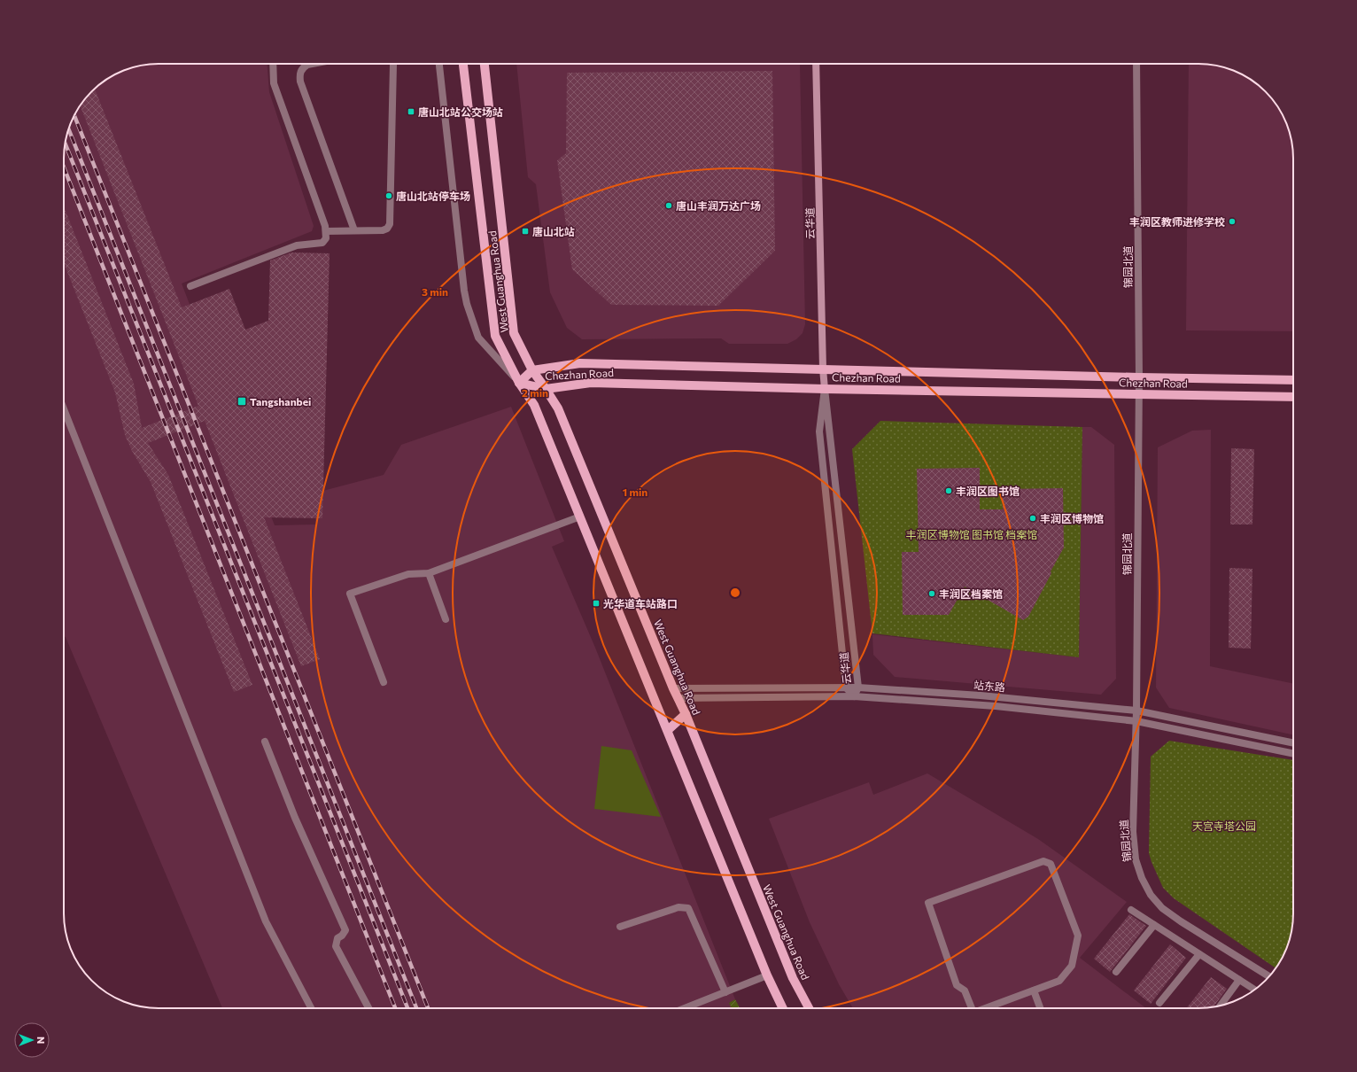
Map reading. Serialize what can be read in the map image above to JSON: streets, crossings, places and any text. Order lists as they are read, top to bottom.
{
  "streets": {
    "main road": ["云华道", "West Guanghua Road", "Chezhan Road"],
    "street": ["锦园北道", "站东路"]
  },
  "crossings": [
    ["云华道", "Chezhan Road"],
    ["云华道", "站东路"],
    ["锦园北道", "Chezhan Road"],
    ["锦园北道", "站东路"],
    ["West Guanghua Road", "Chezhan Road"],
    ["West Guanghua Road", "站东路"]
  ],
  "parks": ["丰润区博物馆 图书馆 档案馆", "天宫寺塔公园"],
  "places": {
    "transit": [
      "唐山北站公交场站",
      "唐山北站",
      "Tangshanbei",
      "光华道车站路口"
    ],
    "other": [
      "唐山北站停车场",
      "唐山丰润万达广场",
      "丰润区教师进修学校",
      "丰润区图书馆",
      "丰润区博物馆",
      "丰润区档案馆"
    ]
  },
  "north": "right",
  "rings": ["3 min", "2 min", "1 min"]
}
